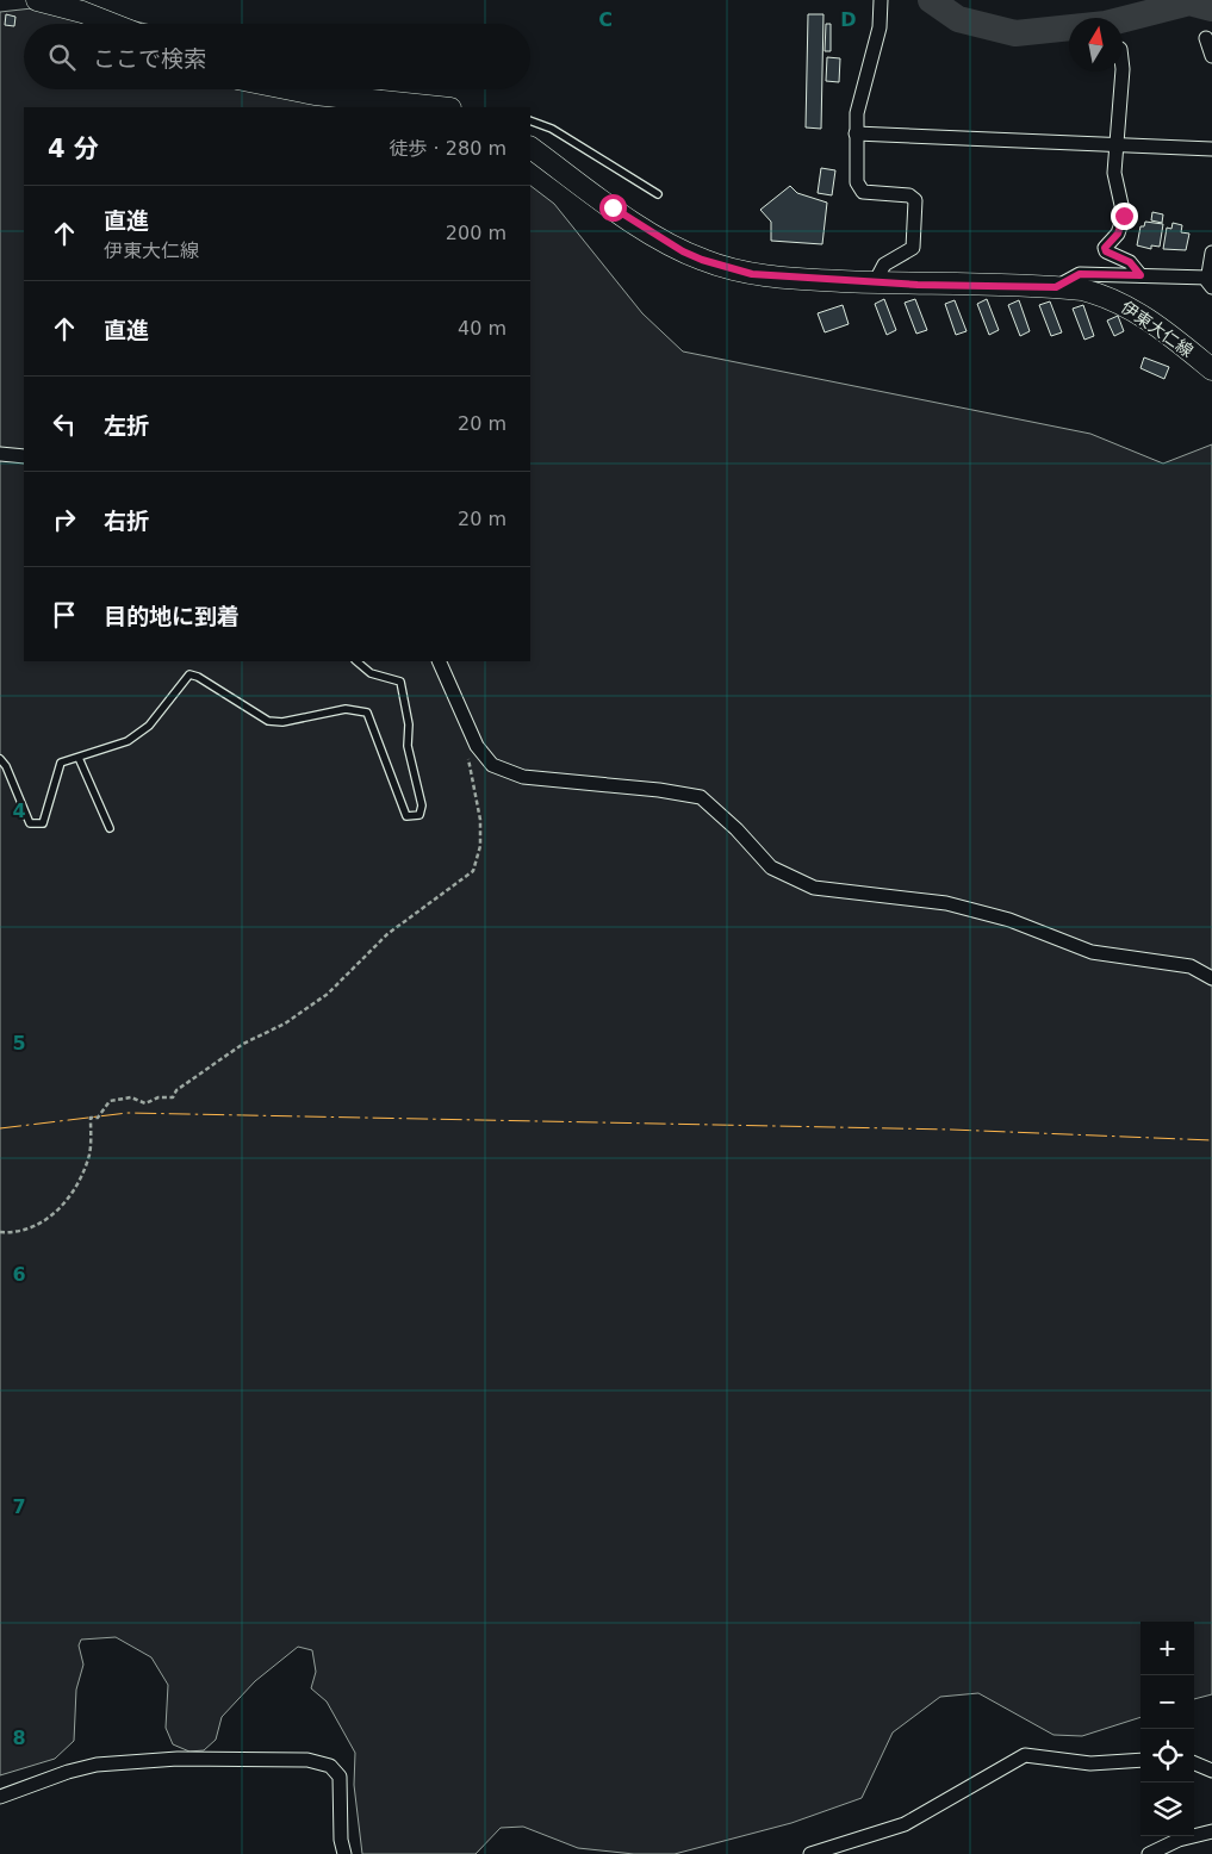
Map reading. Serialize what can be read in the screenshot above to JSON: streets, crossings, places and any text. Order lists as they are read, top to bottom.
{
  "streets": {
    "main road": ["伊東大仁線"]
  },
  "north": "top",
  "page": {
    "search": "ここで検索",
    "heading": ["4 分", "徒歩 · 280 m"],
    "list": [
      ["直進", "伊東大仁線", "200 m"],
      ["直進", "40 m"],
      ["左折", "20 m"],
      ["右折", "20 m"],
      "目的地に到着"
    ],
    "map_buttons": ["+", "−"]
  },
  "grid": {
    "columns": ["C", "D"],
    "rows": [
      "4",
      "5",
      "6",
      "7",
      "8"
    ]
  }
}
